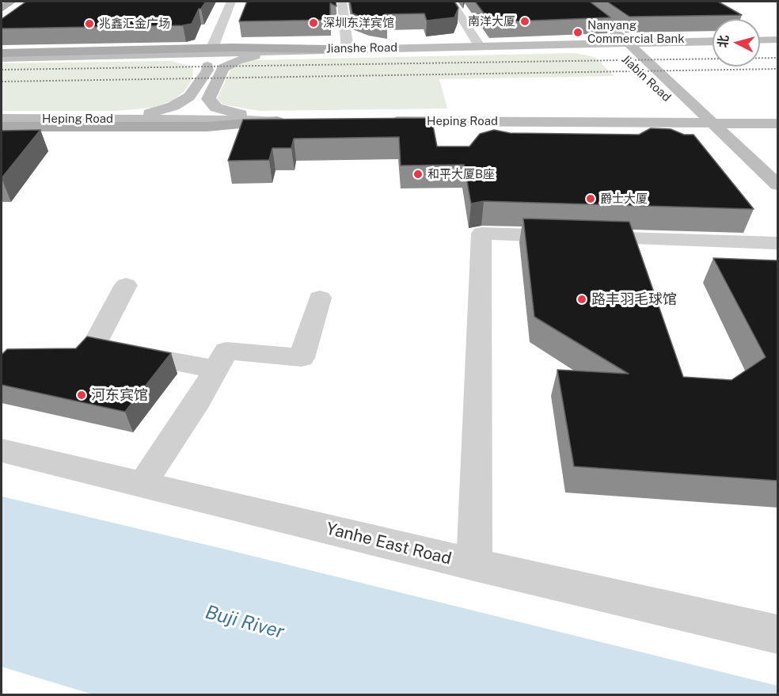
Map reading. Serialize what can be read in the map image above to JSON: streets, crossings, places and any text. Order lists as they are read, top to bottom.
{
  "streets": {
    "main road": ["Jianshe Road", "Jiabin Road", "Heping Road"],
    "street": ["Yanhe East Road"]
  },
  "crossings": [
    ["Jianshe Road", "Jiabin Road"],
    ["Jiabin Road", "Heping Road"]
  ],
  "water": ["Buji River"],
  "places": [
    "南洋大厦",
    "深圳东洋宾馆",
    "兆鑫汇金广场",
    "Nanyang Commercial Bank",
    "和平大厦B座",
    "爵士大厦",
    "路丰羽毛球馆",
    "河东宾馆"
  ],
  "north": "left"
}
